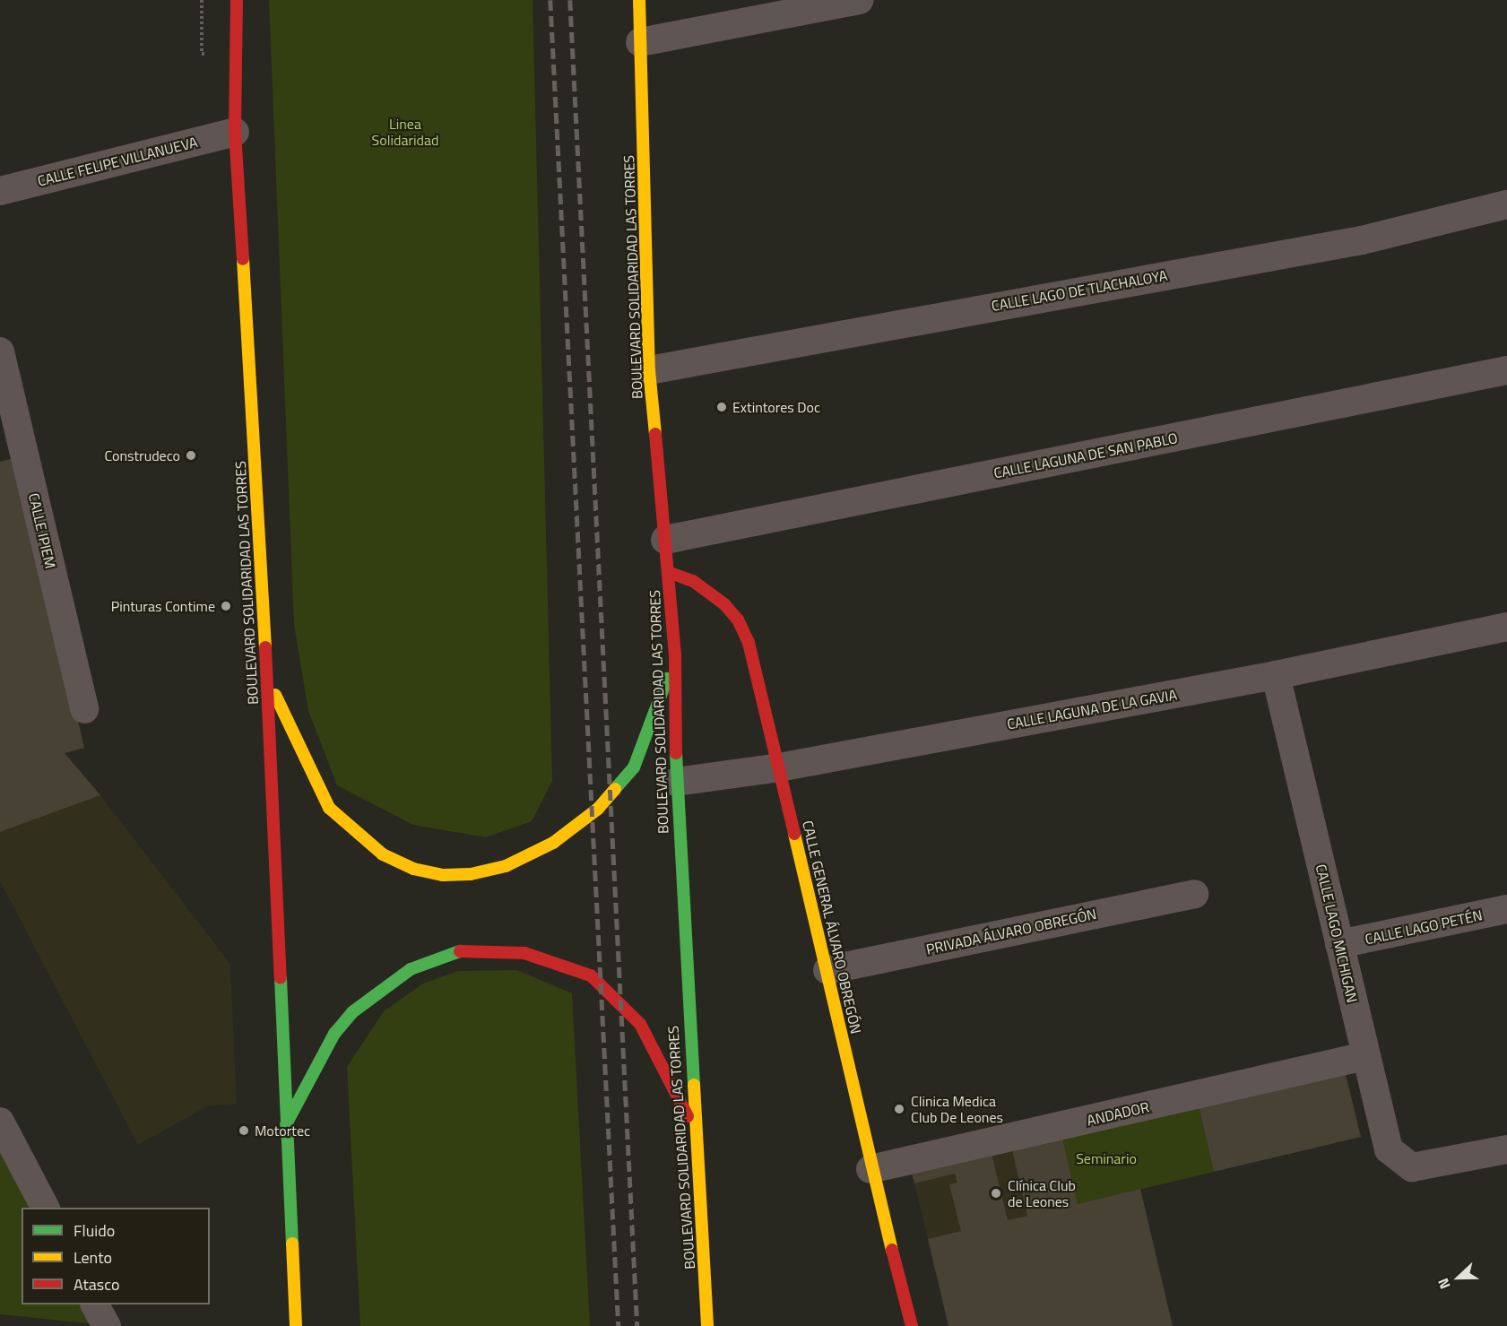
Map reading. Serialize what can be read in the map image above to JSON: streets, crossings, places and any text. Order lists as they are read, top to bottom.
{
  "streets": {
    "main road": ["BOULEVARD SOLIDARIDAD LAS TORRES", "CALLE GENERAL ÁLVARO OBREGÓN"],
    "street": [
      "CALLE FELIPE VILLANUEVA",
      "CALLE LAGO DE TLACHALOYA",
      "CALLE LAGUNA DE SAN PABLO",
      "CALLE IPIEM",
      "CALLE LAGUNA DE LA GAVIA",
      "CALLE LAGO PETÉN",
      "PRIVADA ÁLVARO OBREGÓN",
      "CALLE LAGO MICHIGAN",
      "ANDADOR"
    ]
  },
  "crossings": [
    ["CALLE FELIPE VILLANUEVA", "BOULEVARD SOLIDARIDAD LAS TORRES"],
    ["BOULEVARD SOLIDARIDAD LAS TORRES", "CALLE LAGO DE TLACHALOYA"],
    ["BOULEVARD SOLIDARIDAD LAS TORRES", "CALLE LAGUNA DE SAN PABLO"],
    ["BOULEVARD SOLIDARIDAD LAS TORRES", "CALLE LAGUNA DE LA GAVIA"],
    ["BOULEVARD SOLIDARIDAD LAS TORRES", "CALLE GENERAL ÁLVARO OBREGÓN"],
    ["CALLE LAGUNA DE LA GAVIA", "CALLE GENERAL ÁLVARO OBREGÓN"],
    ["CALLE LAGUNA DE LA GAVIA", "CALLE LAGO MICHIGAN"],
    ["CALLE GENERAL ÁLVARO OBREGÓN", "PRIVADA ÁLVARO OBREGÓN"],
    ["CALLE GENERAL ÁLVARO OBREGÓN", "ANDADOR"],
    ["CALLE LAGO PETÉN", "CALLE LAGO MICHIGAN"],
    ["CALLE LAGO MICHIGAN", "ANDADOR"]
  ],
  "parks": ["Linea Solidaridad", "Seminario"],
  "places": [
    "Extintores Doc",
    "Construdeco",
    "Pinturas Contime",
    "Clinica Medica Club De Leones",
    "Motortec",
    "Clínica Club de Leones"
  ],
  "legend": ["Fluido", "Lento", "Atasco"],
  "north": "left"
}
